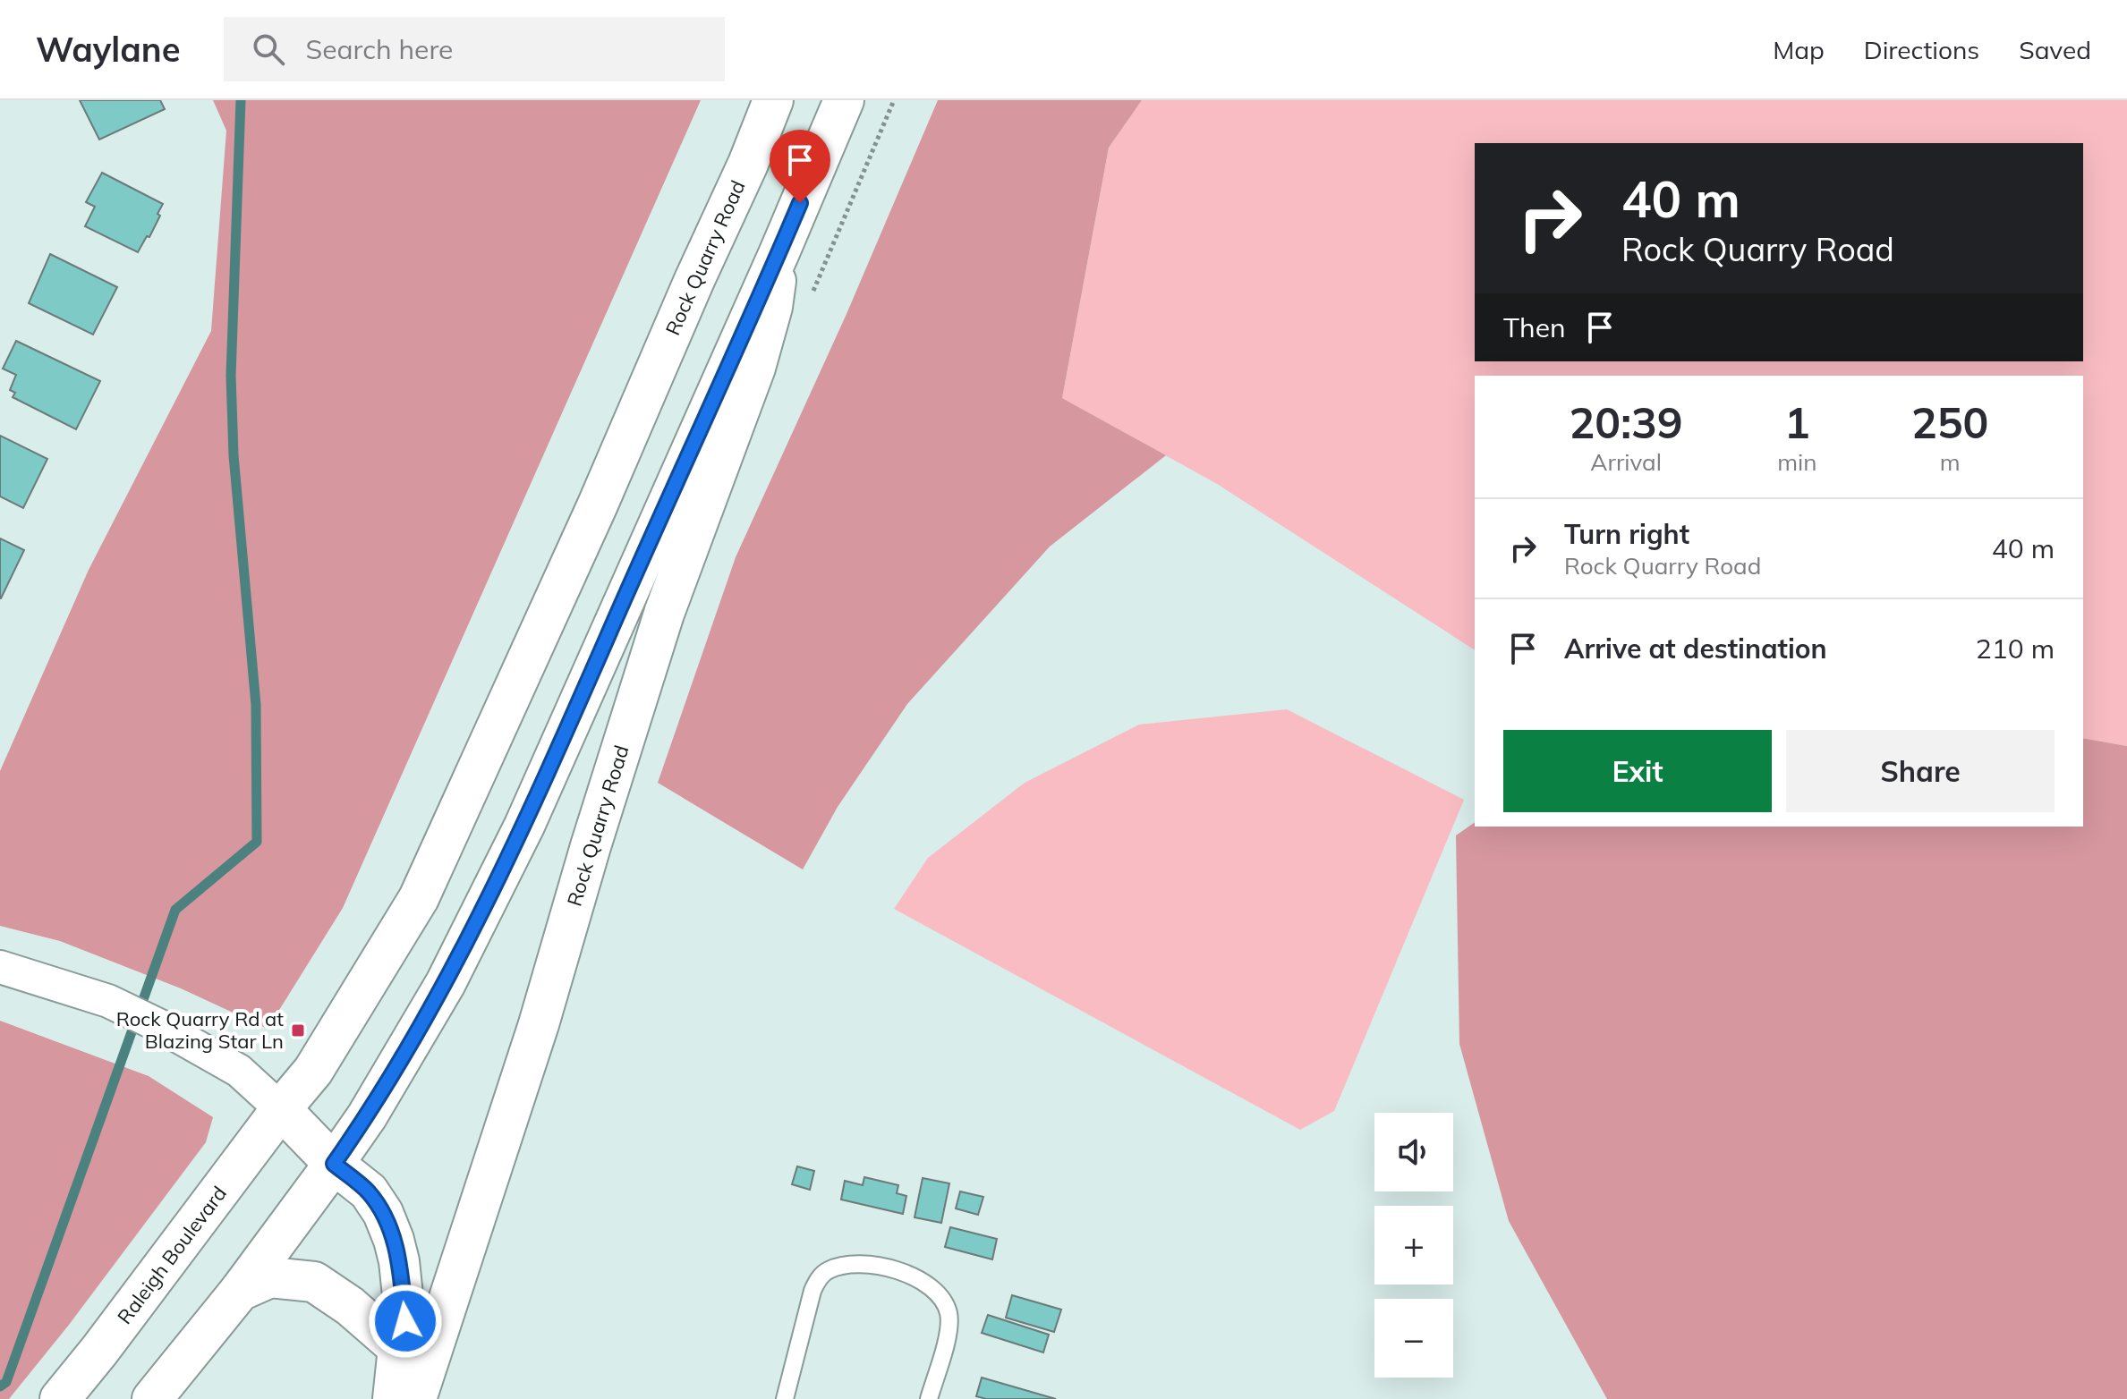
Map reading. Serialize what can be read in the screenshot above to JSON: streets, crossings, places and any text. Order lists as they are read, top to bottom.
{
  "streets": {
    "main road": ["Rock Quarry Road", "Raleigh Boulevard"]
  },
  "crossings": [
    ["Rock Quarry Road", "Raleigh Boulevard"]
  ],
  "places": {
    "transit": ["Rock Quarry Rd at Blazing Star Ln"]
  },
  "page": {
    "header": "Waylane",
    "search": "Search here",
    "nav": ["Map", "Directions", "Saved"],
    "turn": ["40 m", "Rock Quarry Road"],
    "then": "Then",
    "eta": [
      "20:39",
      "Arrival",
      "1",
      "min",
      "250",
      "m"
    ],
    "list": [
      {
        "name": "Turn right",
        "note": "Rock Quarry Road",
        "value": "40 m"
      },
      {
        "name": "Arrive at destination",
        "value": "210 m"
      }
    ],
    "buttons": ["Exit", "Share"],
    "map_buttons": ["+", "−"]
  }
}
